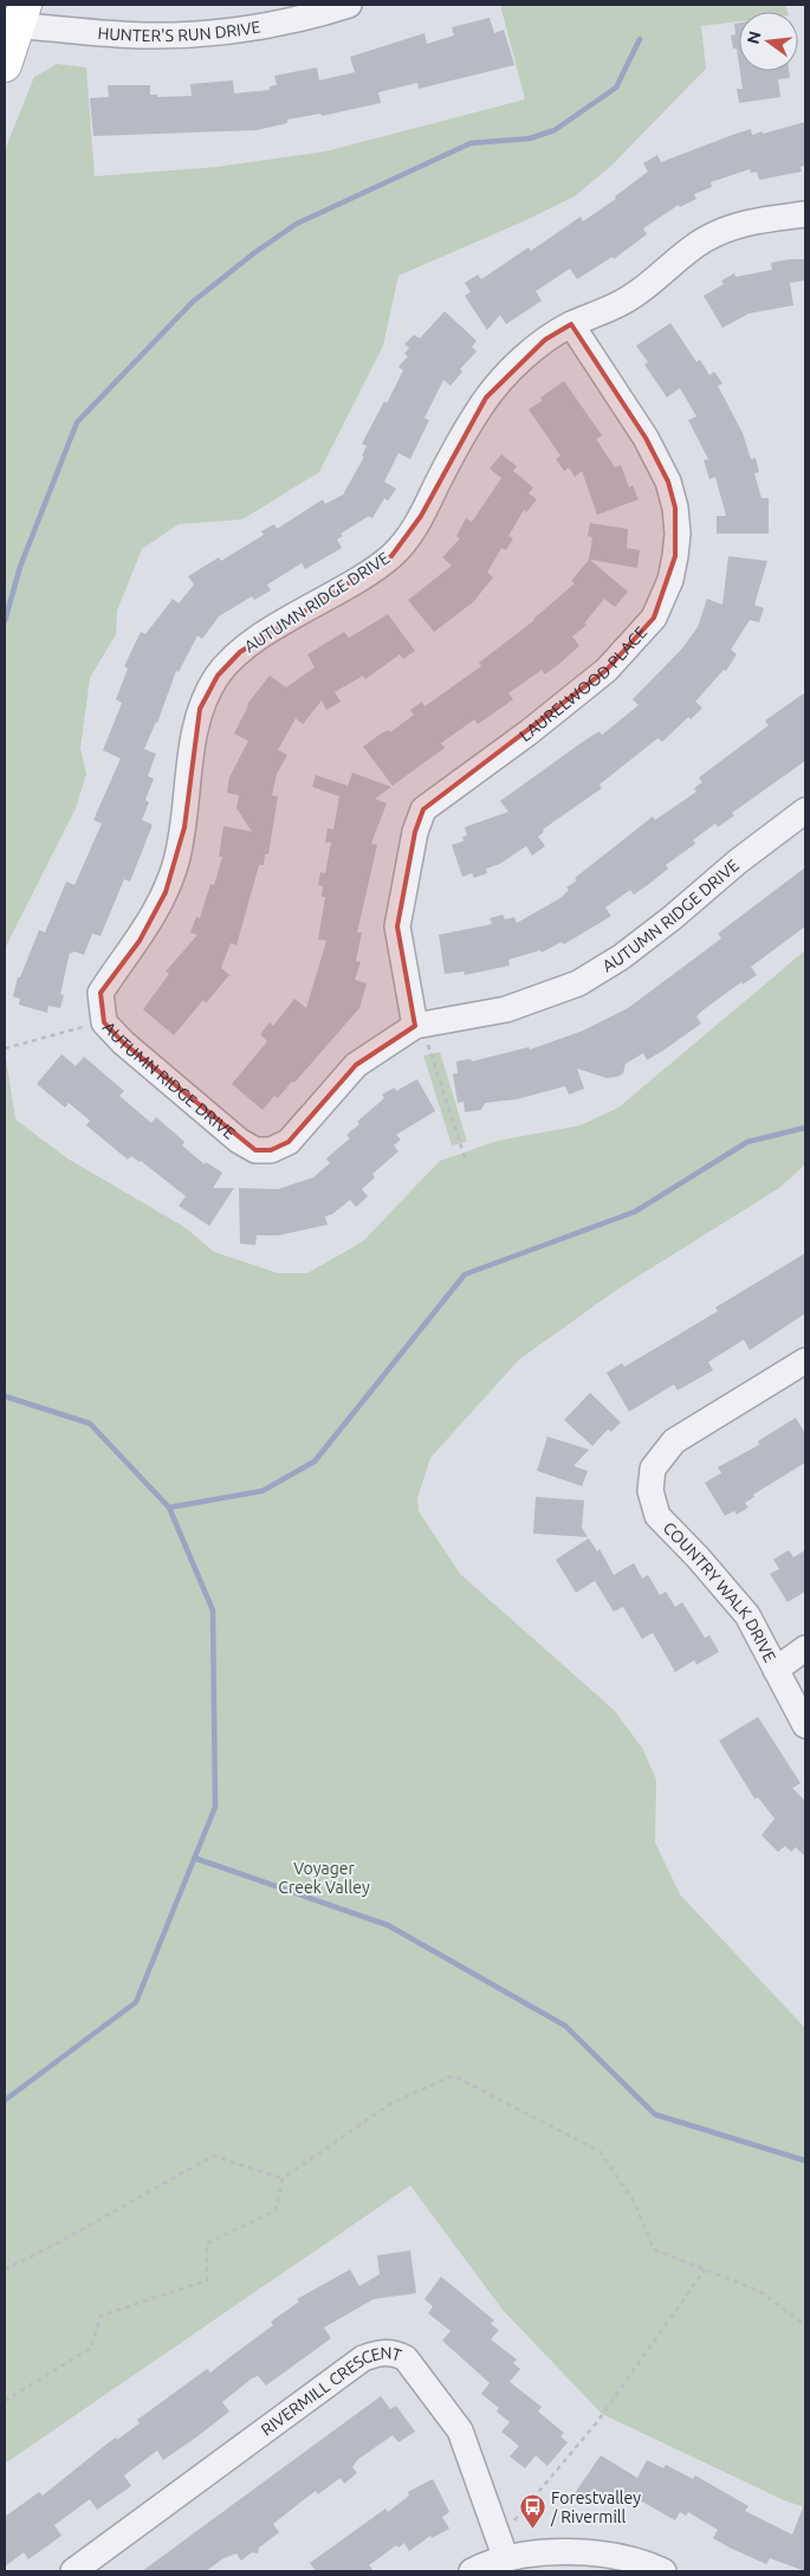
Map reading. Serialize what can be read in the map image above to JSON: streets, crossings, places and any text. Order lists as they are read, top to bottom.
{
  "streets": {
    "street": [
      "HUNTER'S RUN DRIVE",
      "AUTUMN RIDGE DRIVE",
      "LAURELWOOD PLACE",
      "COUNTRY WALK DRIVE",
      "RIVERMILL CRESCENT"
    ]
  },
  "crossings": [
    ["AUTUMN RIDGE DRIVE", "LAURELWOOD PLACE"]
  ],
  "parks": ["Voyager Creek Valley"],
  "places": {
    "bus stop": ["Forestvalley / Rivermill"]
  },
  "north": "left"
}
